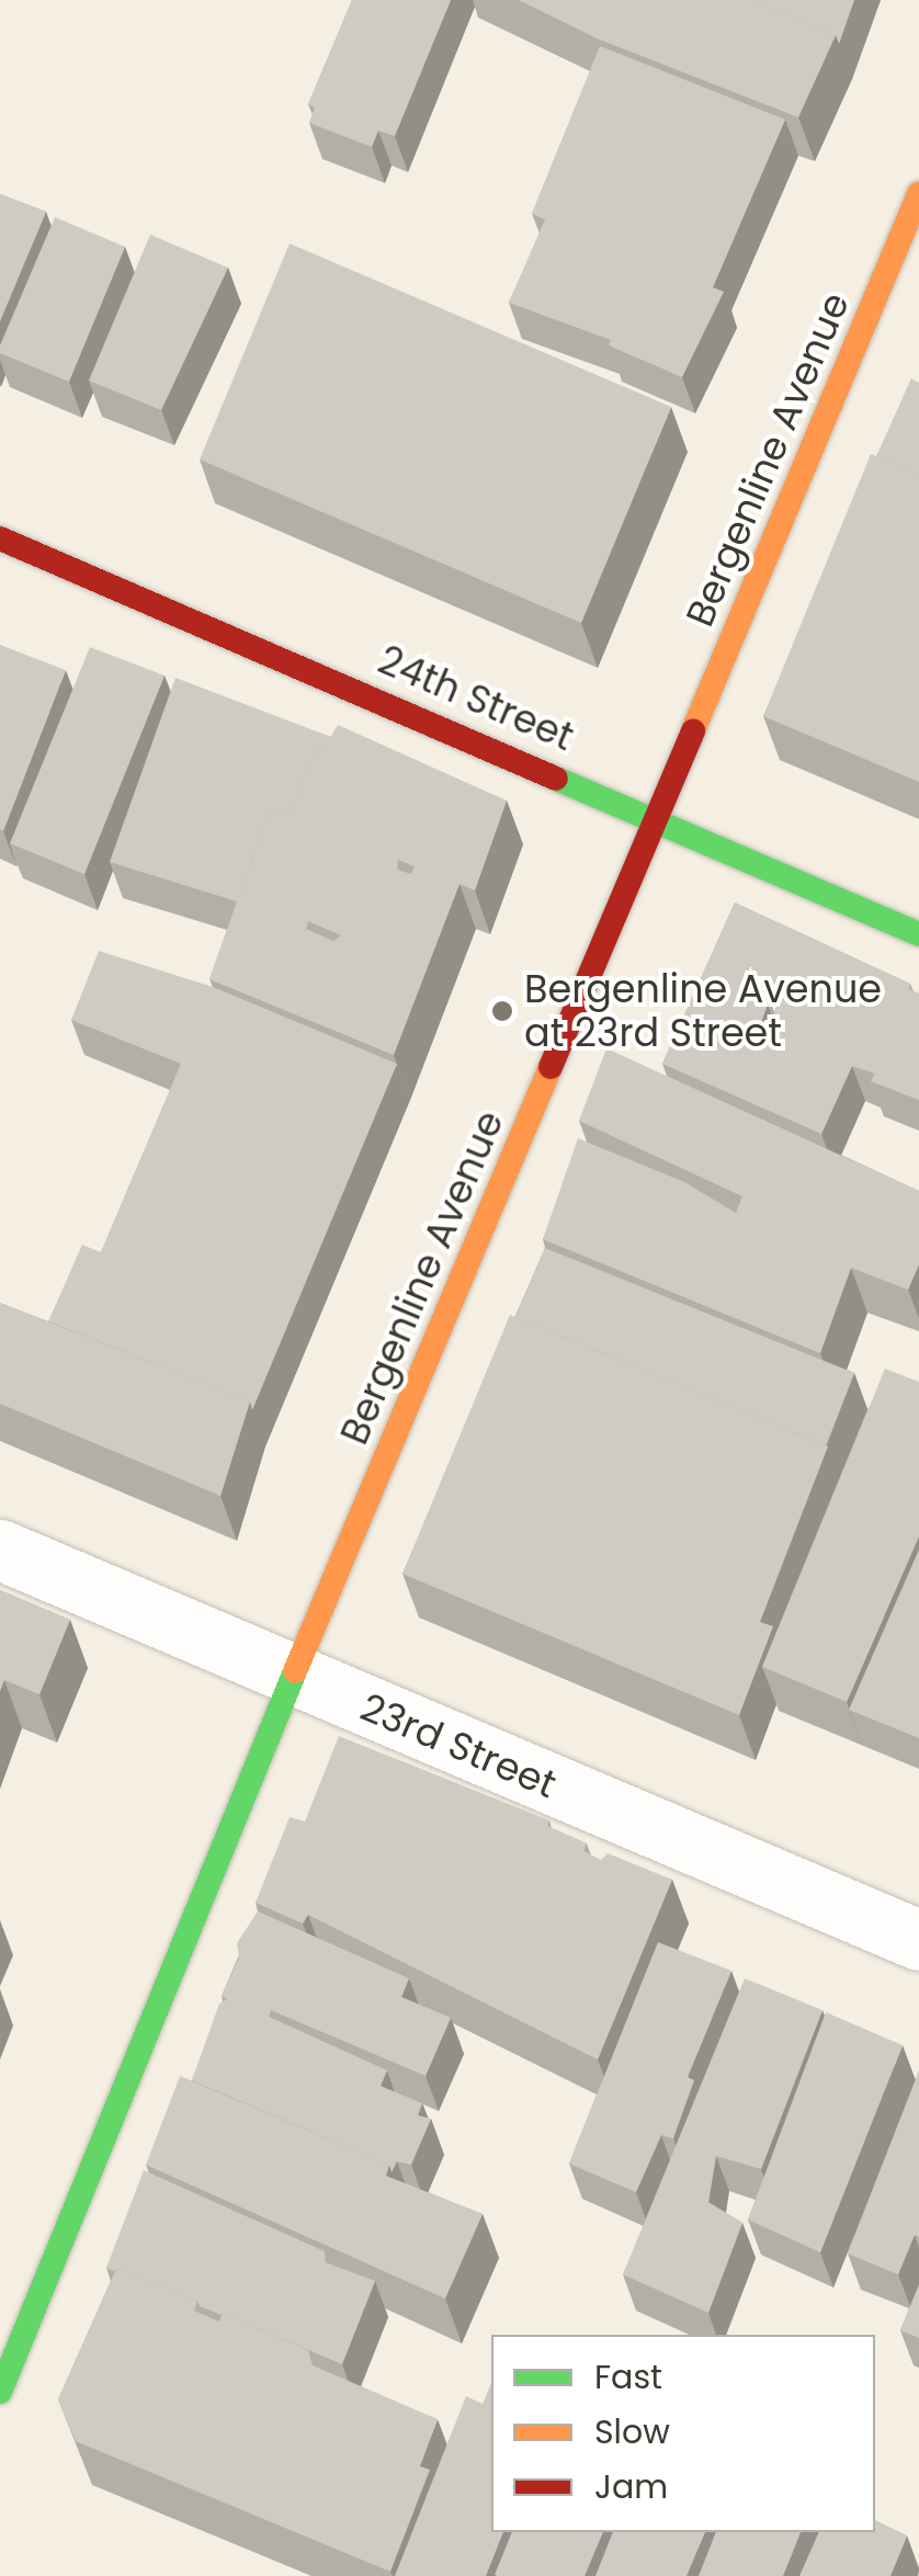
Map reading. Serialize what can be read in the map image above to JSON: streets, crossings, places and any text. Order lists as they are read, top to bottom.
{
  "streets": {
    "street": ["Bergenline Avenue", "24th Street", "23rd Street"]
  },
  "crossings": [
    ["Bergenline Avenue", "24th Street"],
    ["Bergenline Avenue", "23rd Street"]
  ],
  "places": ["Bergenline Avenue at 23rd Street"],
  "legend": ["Fast", "Slow", "Jam"]
}
